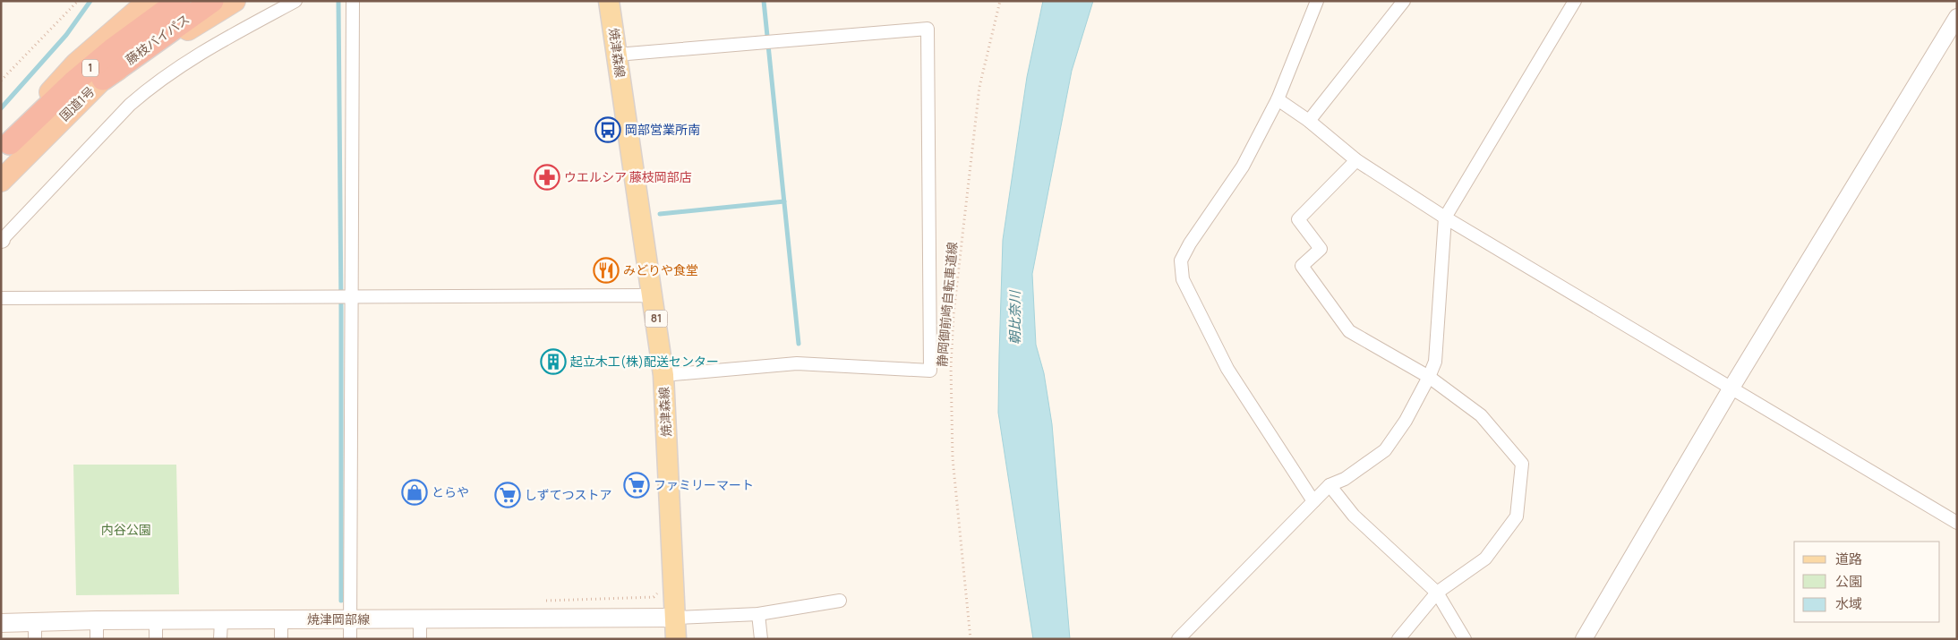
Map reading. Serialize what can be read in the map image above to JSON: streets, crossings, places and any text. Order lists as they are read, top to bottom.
{
  "streets": {
    "highway": ["藤枝バイパス", "1", "国道1号"],
    "main road": ["焼津森線", "81", "焼津岡部線"],
    "path": ["静岡御前崎自転車道線"]
  },
  "crossings": [
    ["藤枝バイパス", "国道1号"],
    ["焼津森線", "焼津岡部線"]
  ],
  "water": ["朝比奈川"],
  "parks": ["内谷公園"],
  "places": {
    "bus stop": ["岡部営業所南"],
    "pharmacy": ["ウエルシア 藤枝岡部店"],
    "restaurant": ["みどりや食堂"],
    "building": ["起立木工(株)配送センター"],
    "supermarket": ["ファミリーマート", "しずてつストア"],
    "shop": ["とらや"]
  },
  "legend": ["道路", "公園", "水域"]
}
